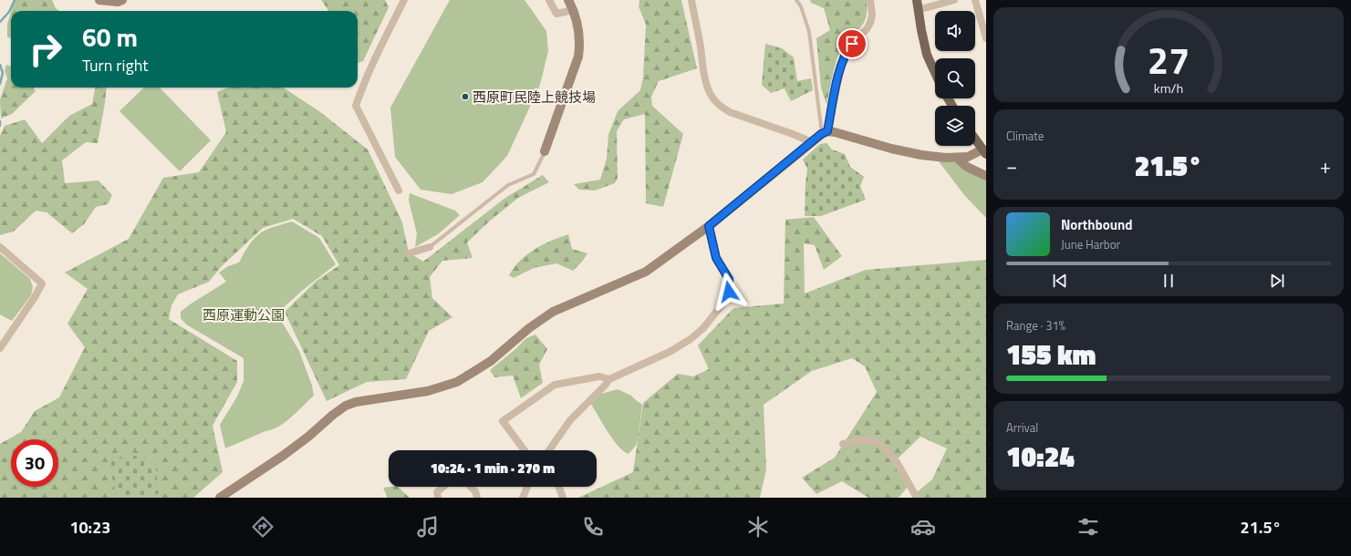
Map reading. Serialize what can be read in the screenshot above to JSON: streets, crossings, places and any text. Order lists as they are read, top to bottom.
{
  "parks": ["西原運動公園"],
  "places": ["西原町民陸上競技場"],
  "page": {
    "turn": ["60 m", "Turn right"],
    "tile": [
      "Climate",
      ["Range · 31%", "155 km"],
      ["Arrival", "10:24"]
    ],
    "heat": ["−", "21.5°", "+"],
    "song": ["Northbound", "June Harbor"],
    "limit": "30",
    "trip": "10:24 · 1 min · 270 m",
    "tabs": ["10:23", "21.5°"],
    "gauge": ["27", "km/h"]
  }
}
